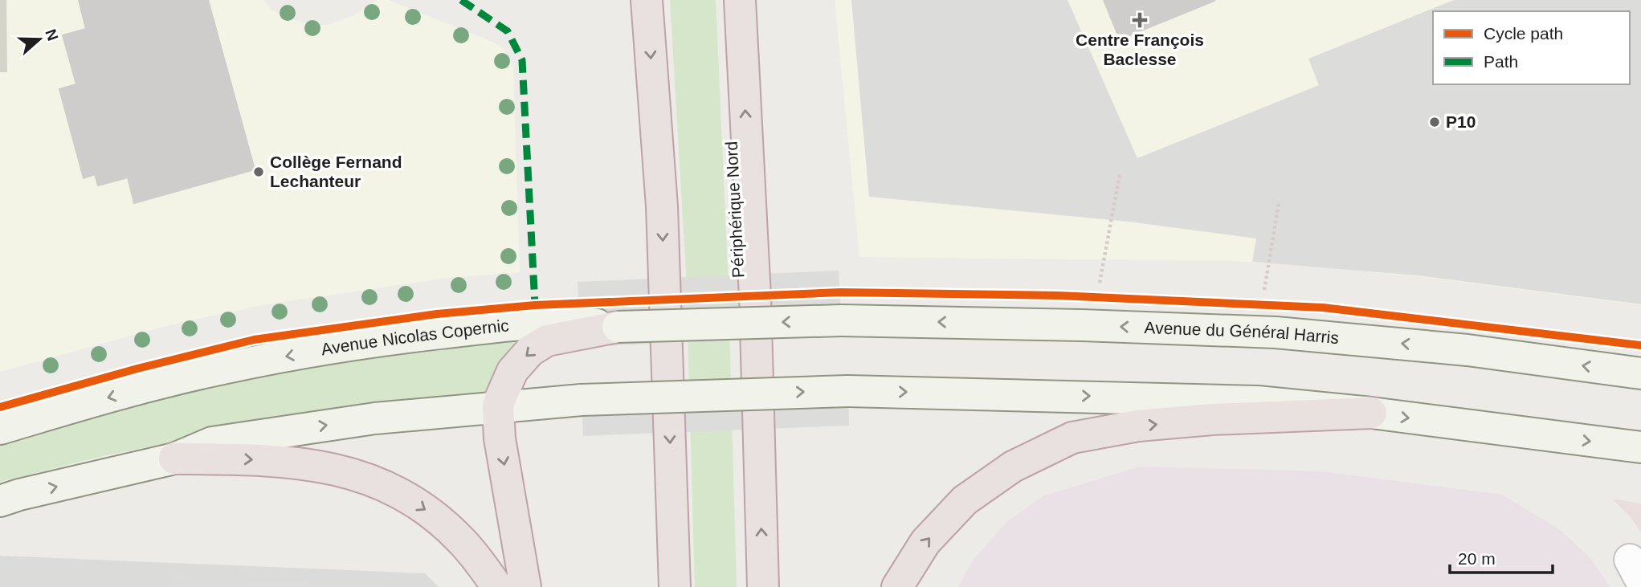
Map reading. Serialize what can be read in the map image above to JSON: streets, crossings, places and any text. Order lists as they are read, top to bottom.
{
  "streets": {
    "highway": ["Périphérique Nord"],
    "main road": ["Avenue du Général Harris", "Avenue Nicolas Copernic"]
  },
  "places": {
    "health": ["Centre François Baclesse"],
    "other": ["P10", "Collège Fernand Lechanteur"]
  },
  "legend": ["Cycle path", "Path"],
  "scale_bar": "20 m",
  "north": "right"
}
